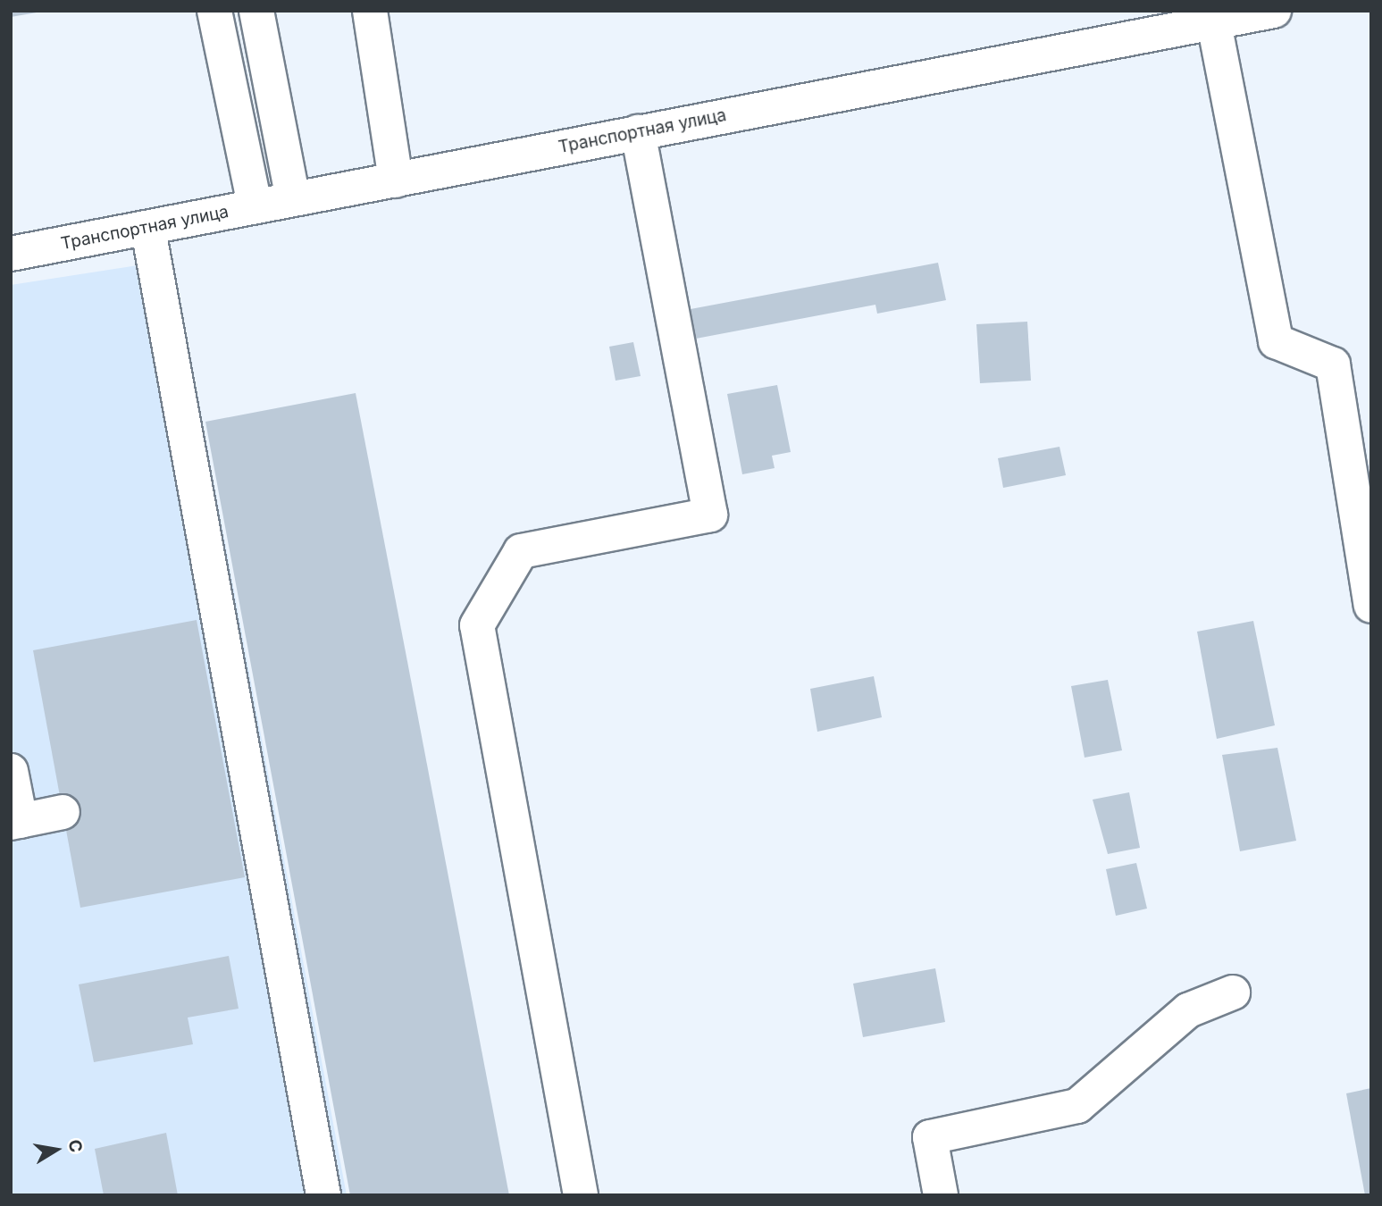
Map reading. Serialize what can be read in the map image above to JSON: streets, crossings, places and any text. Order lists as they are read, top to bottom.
{
  "streets": {
    "street": ["Транспортная улица"]
  },
  "north": "right"
}
